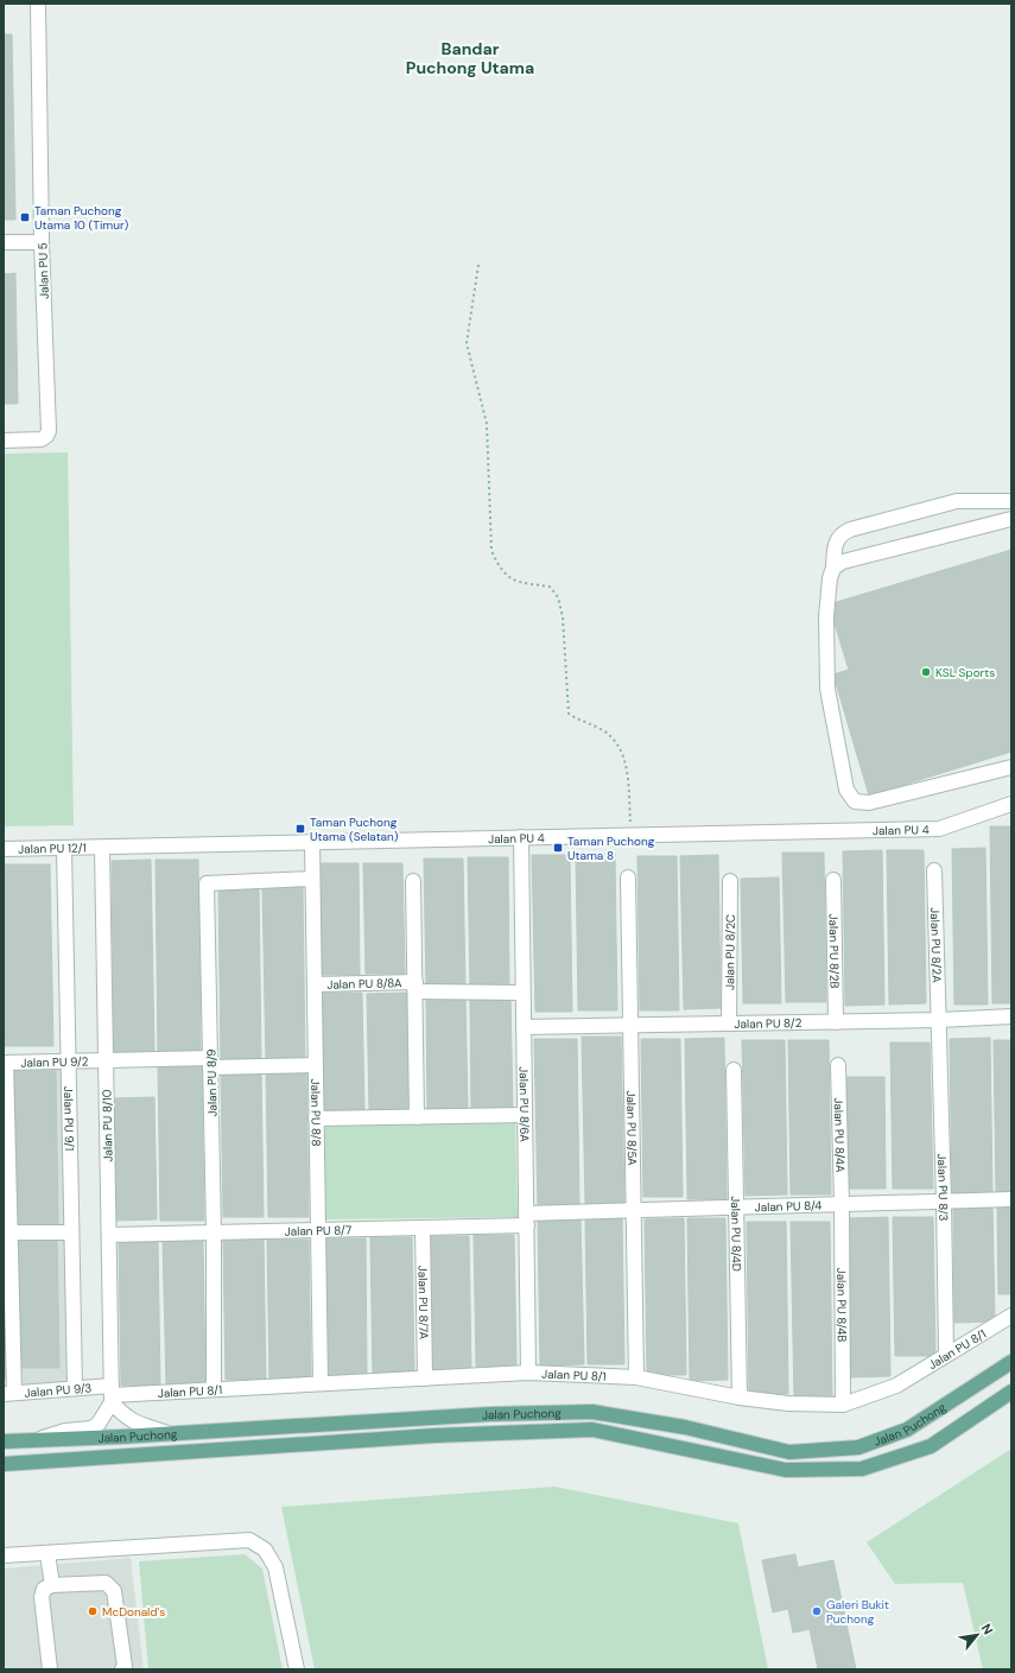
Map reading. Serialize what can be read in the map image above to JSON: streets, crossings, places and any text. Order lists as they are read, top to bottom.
{
  "streets": {
    "main road": ["Jalan Puchong"],
    "street": [
      "Jalan PU 5",
      "Jalan PU 4",
      "Jalan PU 12/1",
      "Jalan PU 8/2A",
      "Jalan PU 8/2B",
      "Jalan PU 8/2C",
      "Jalan PU 8/8A",
      "Jalan PU 8/2",
      "Jalan PU 9/2",
      "Jalan PU 8/9",
      "Jalan PU 8/6A",
      "Jalan PU 8/8",
      "Jalan PU 9/1",
      "Jalan PU 8/10",
      "Jalan PU 8/5A",
      "Jalan PU 8/4A",
      "Jalan PU 8/3",
      "Jalan PU 8/4",
      "Jalan PU 8/7",
      "Jalan PU 8/4D",
      "Jalan PU 8/7A",
      "Jalan PU 8/4B",
      "Jalan PU 8/1",
      "Jalan PU 9/3"
    ]
  },
  "crossings": [
    ["Jalan PU 4", "Jalan PU 12/1"],
    ["Jalan PU 4", "Jalan PU 8/6A"],
    ["Jalan PU 4", "Jalan PU 8/8"],
    ["Jalan PU 4", "Jalan PU 8/10"],
    ["Jalan PU 12/1", "Jalan PU 9/1"],
    ["Jalan PU 12/1", "Jalan PU 8/10"],
    ["Jalan PU 8/2A", "Jalan PU 8/2"],
    ["Jalan PU 8/2A", "Jalan PU 8/3"],
    ["Jalan PU 8/2B", "Jalan PU 8/2"],
    ["Jalan PU 8/2C", "Jalan PU 8/2"],
    ["Jalan PU 8/8A", "Jalan PU 8/6A"],
    ["Jalan PU 8/8A", "Jalan PU 8/8"],
    ["Jalan PU 8/2", "Jalan PU 8/6A"],
    ["Jalan PU 8/2", "Jalan PU 8/5A"],
    ["Jalan PU 8/2", "Jalan PU 8/3"],
    ["Jalan PU 9/2", "Jalan PU 8/9"],
    ["Jalan PU 9/2", "Jalan PU 8/8"],
    ["Jalan PU 9/2", "Jalan PU 9/1"],
    ["Jalan PU 9/2", "Jalan PU 8/10"],
    ["Jalan PU 8/9", "Jalan PU 8/8"],
    ["Jalan PU 8/9", "Jalan PU 8/7"],
    ["Jalan PU 8/9", "Jalan PU 8/1"],
    ["Jalan PU 8/6A", "Jalan PU 8/4"],
    ["Jalan PU 8/6A", "Jalan PU 8/7"],
    ["Jalan PU 8/6A", "Jalan PU 8/1"],
    ["Jalan PU 8/8", "Jalan PU 8/7"],
    ["Jalan PU 8/8", "Jalan PU 8/1"],
    ["Jalan PU 9/1", "Jalan PU 9/3"],
    ["Jalan PU 8/10", "Jalan PU 8/7"],
    ["Jalan PU 8/10", "Jalan PU 8/1"],
    ["Jalan PU 8/10", "Jalan PU 9/3"],
    ["Jalan PU 8/5A", "Jalan PU 8/4"],
    ["Jalan PU 8/5A", "Jalan PU 8/1"],
    ["Jalan PU 8/4A", "Jalan PU 8/4"],
    ["Jalan PU 8/4A", "Jalan PU 8/4B"],
    ["Jalan PU 8/3", "Jalan PU 8/4"],
    ["Jalan PU 8/3", "Jalan PU 8/1"],
    ["Jalan PU 8/4", "Jalan PU 8/7"],
    ["Jalan PU 8/4", "Jalan PU 8/4D"],
    ["Jalan PU 8/4", "Jalan PU 8/4B"],
    ["Jalan PU 8/7", "Jalan PU 8/7A"],
    ["Jalan PU 8/4D", "Jalan PU 8/1"],
    ["Jalan PU 8/7A", "Jalan PU 8/1"],
    ["Jalan PU 8/4B", "Jalan PU 8/1"],
    ["Jalan PU 8/1", "Jalan PU 9/3"]
  ],
  "districts": ["Bandar Puchong Utama"],
  "places": {
    "transit": ["Taman Puchong Utama 10 (Timur)", "Taman Puchong Utama (Selatan)", "Taman Puchong Utama 8"],
    "other": ["KSL Sports", "McDonald's", "Galeri Bukit Puchong"]
  },
  "north": "top right"
}
